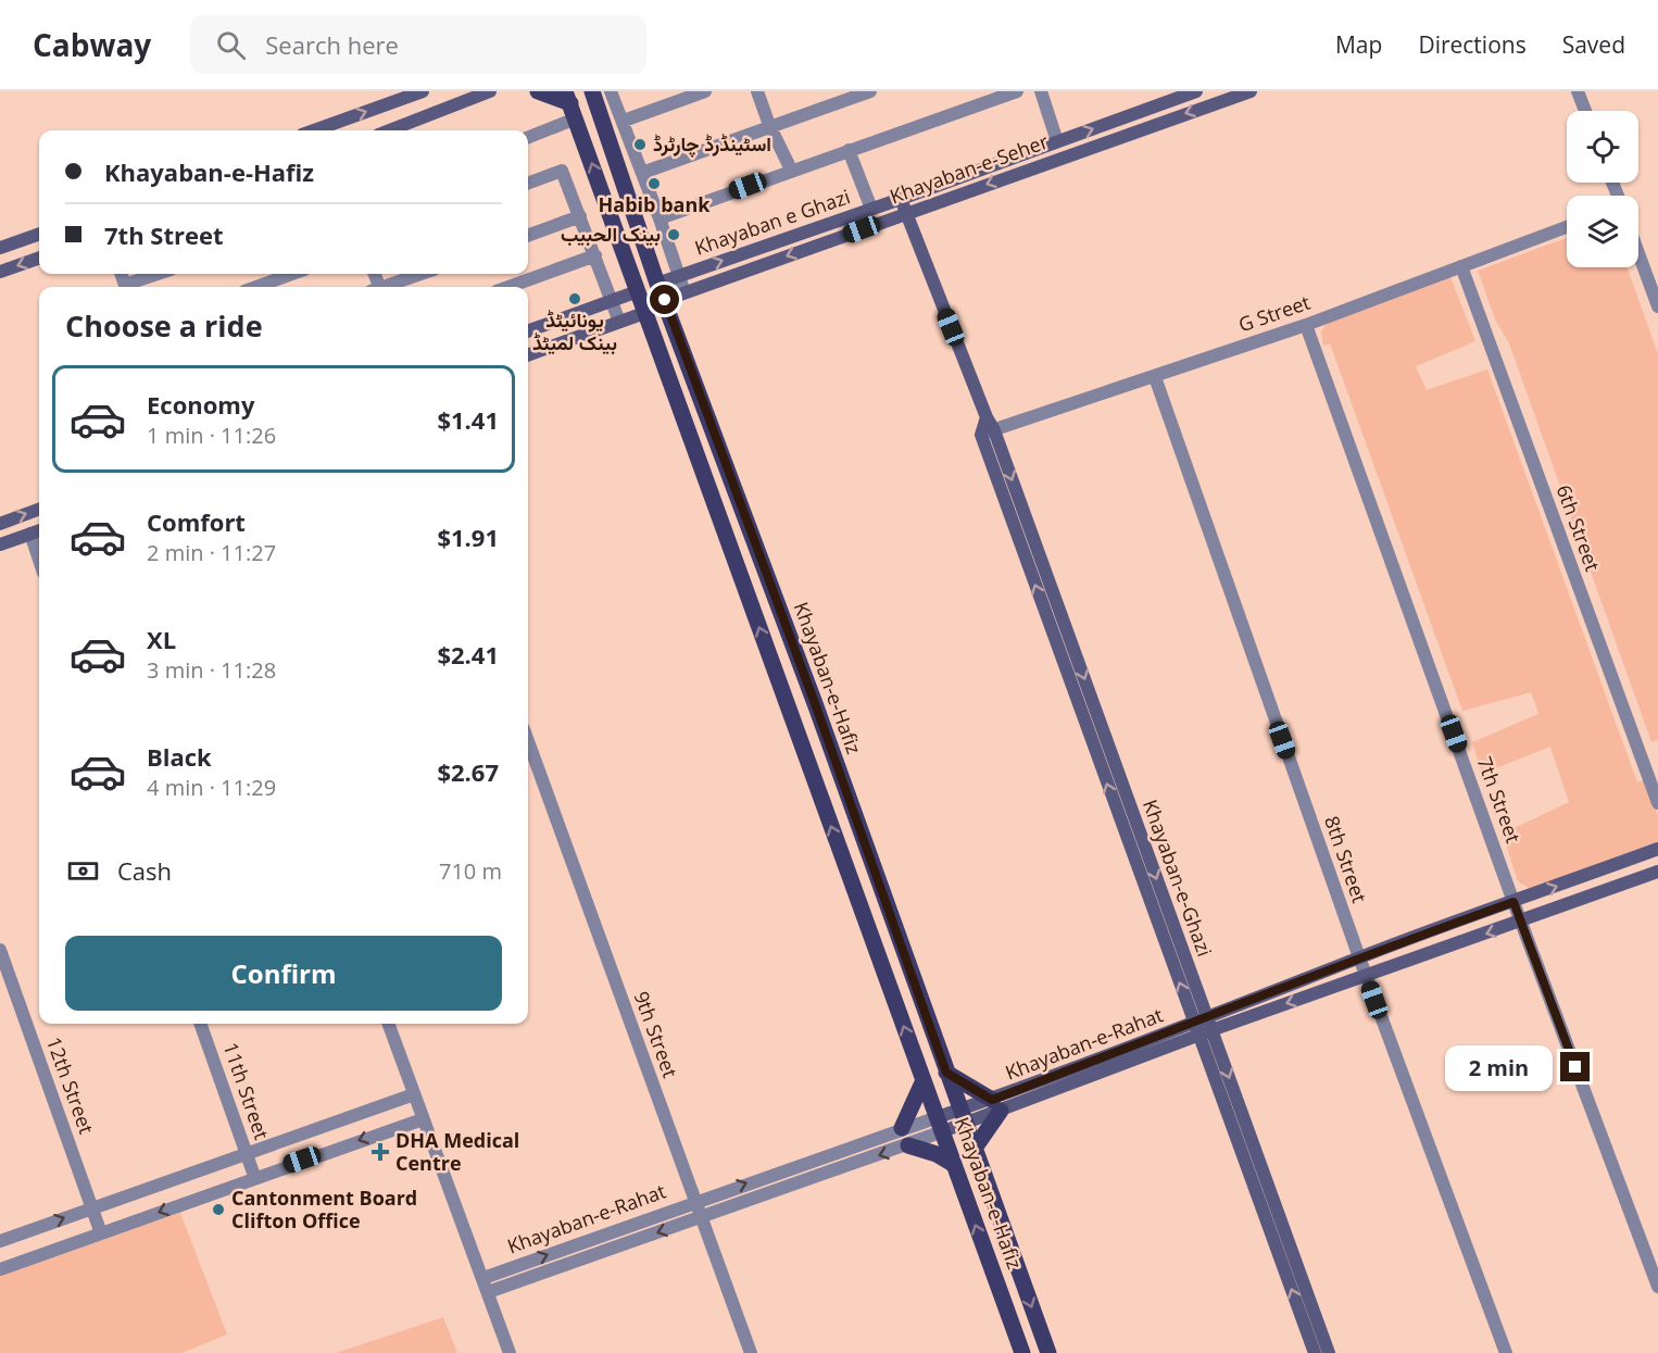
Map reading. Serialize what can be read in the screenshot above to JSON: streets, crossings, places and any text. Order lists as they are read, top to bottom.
{
  "streets": {
    "main road": ["Khayaban-e-Hafiz"],
    "street": [
      "Khayaban-e-Seher",
      "Khayaban e Ghazi",
      "G Street",
      "6th Street",
      "7th Street",
      "8th Street",
      "Khayaban-e-Ghazi",
      "9th Street",
      "Khayaban-e-Rahat",
      "12th Street",
      "11th Street"
    ]
  },
  "crossings": [
    ["Khayaban-e-Seher", "Khayaban e Ghazi"],
    ["Khayaban-e-Seher", "Khayaban-e-Hafiz"],
    ["Khayaban-e-Seher", "Khayaban-e-Ghazi"],
    ["Khayaban e Ghazi", "Khayaban-e-Hafiz"],
    ["Khayaban e Ghazi", "Khayaban-e-Ghazi"],
    ["G Street", "6th Street"],
    ["G Street", "7th Street"],
    ["G Street", "8th Street"],
    ["G Street", "Khayaban-e-Ghazi"],
    ["Khayaban-e-Hafiz", "Khayaban-e-Rahat"],
    ["7th Street", "Khayaban-e-Rahat"],
    ["8th Street", "Khayaban-e-Rahat"],
    ["Khayaban-e-Ghazi", "Khayaban-e-Rahat"],
    ["9th Street", "Khayaban-e-Rahat"]
  ],
  "places": {
    "other": [
      "اسٹینڈرڈ چارٹرڈ",
      "Habib bank",
      "بينک الحبيب",
      "یونائیٹڈ بینک لمیٹڈ",
      "Cantonment Board Clifton Office"
    ],
    "health": ["DHA Medical Centre"]
  },
  "page": {
    "header": "Cabway",
    "search": "Search here",
    "nav": ["Map", "Directions", "Saved"],
    "banner": ["Khayaban-e-Hafiz", "7th Street"],
    "heading": "Choose a ride",
    "list": [
      {
        "name": "Economy",
        "note": "1 min · 11:26",
        "value": "$1.41"
      },
      {
        "name": "Comfort",
        "note": "2 min · 11:27",
        "value": "$1.91"
      },
      {
        "name": "XL",
        "note": "3 min · 11:28",
        "value": "$2.41"
      },
      {
        "name": "Black",
        "note": "4 min · 11:29",
        "value": "$2.67"
      }
    ],
    "pay": ["Cash", "710 m"],
    "buttons": "Confirm",
    "bubble": "2 min"
  }
}
